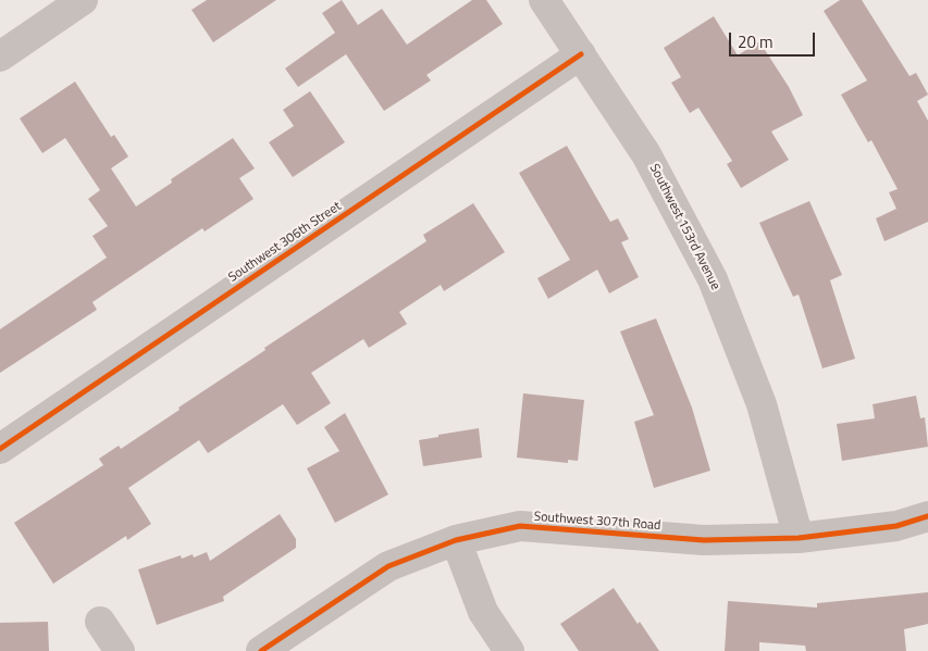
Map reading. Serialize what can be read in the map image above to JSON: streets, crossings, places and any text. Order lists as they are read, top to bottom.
{
  "streets": {
    "street": ["Southwest 153rd Avenue", "Southwest 306th Street", "Southwest 307th Road"]
  },
  "crossings": [
    ["Southwest 153rd Avenue", "Southwest 306th Street"],
    ["Southwest 153rd Avenue", "Southwest 307th Road"]
  ],
  "scale_bar": "20 m"
}
